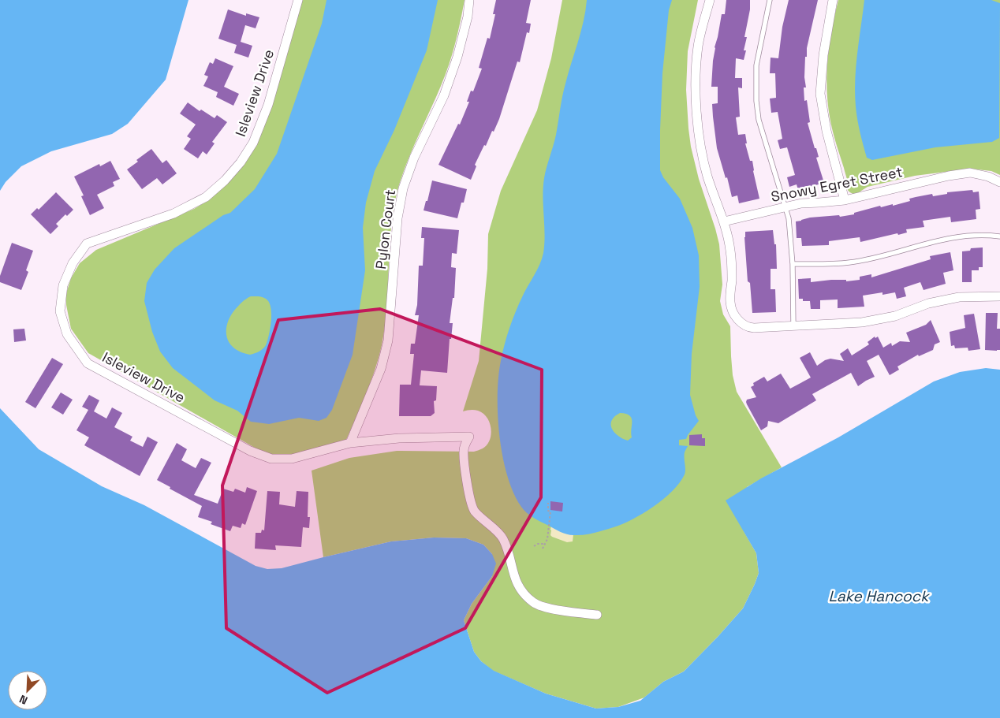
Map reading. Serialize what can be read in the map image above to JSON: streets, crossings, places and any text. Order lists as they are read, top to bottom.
{
  "streets": {
    "street": ["Isleview Drive", "Snowy Egret Street", "Pylon Court"]
  },
  "crossings": [
    ["Isleview Drive", "Pylon Court"]
  ],
  "water": ["Lake Hancock"],
  "north": "bottom left"
}
